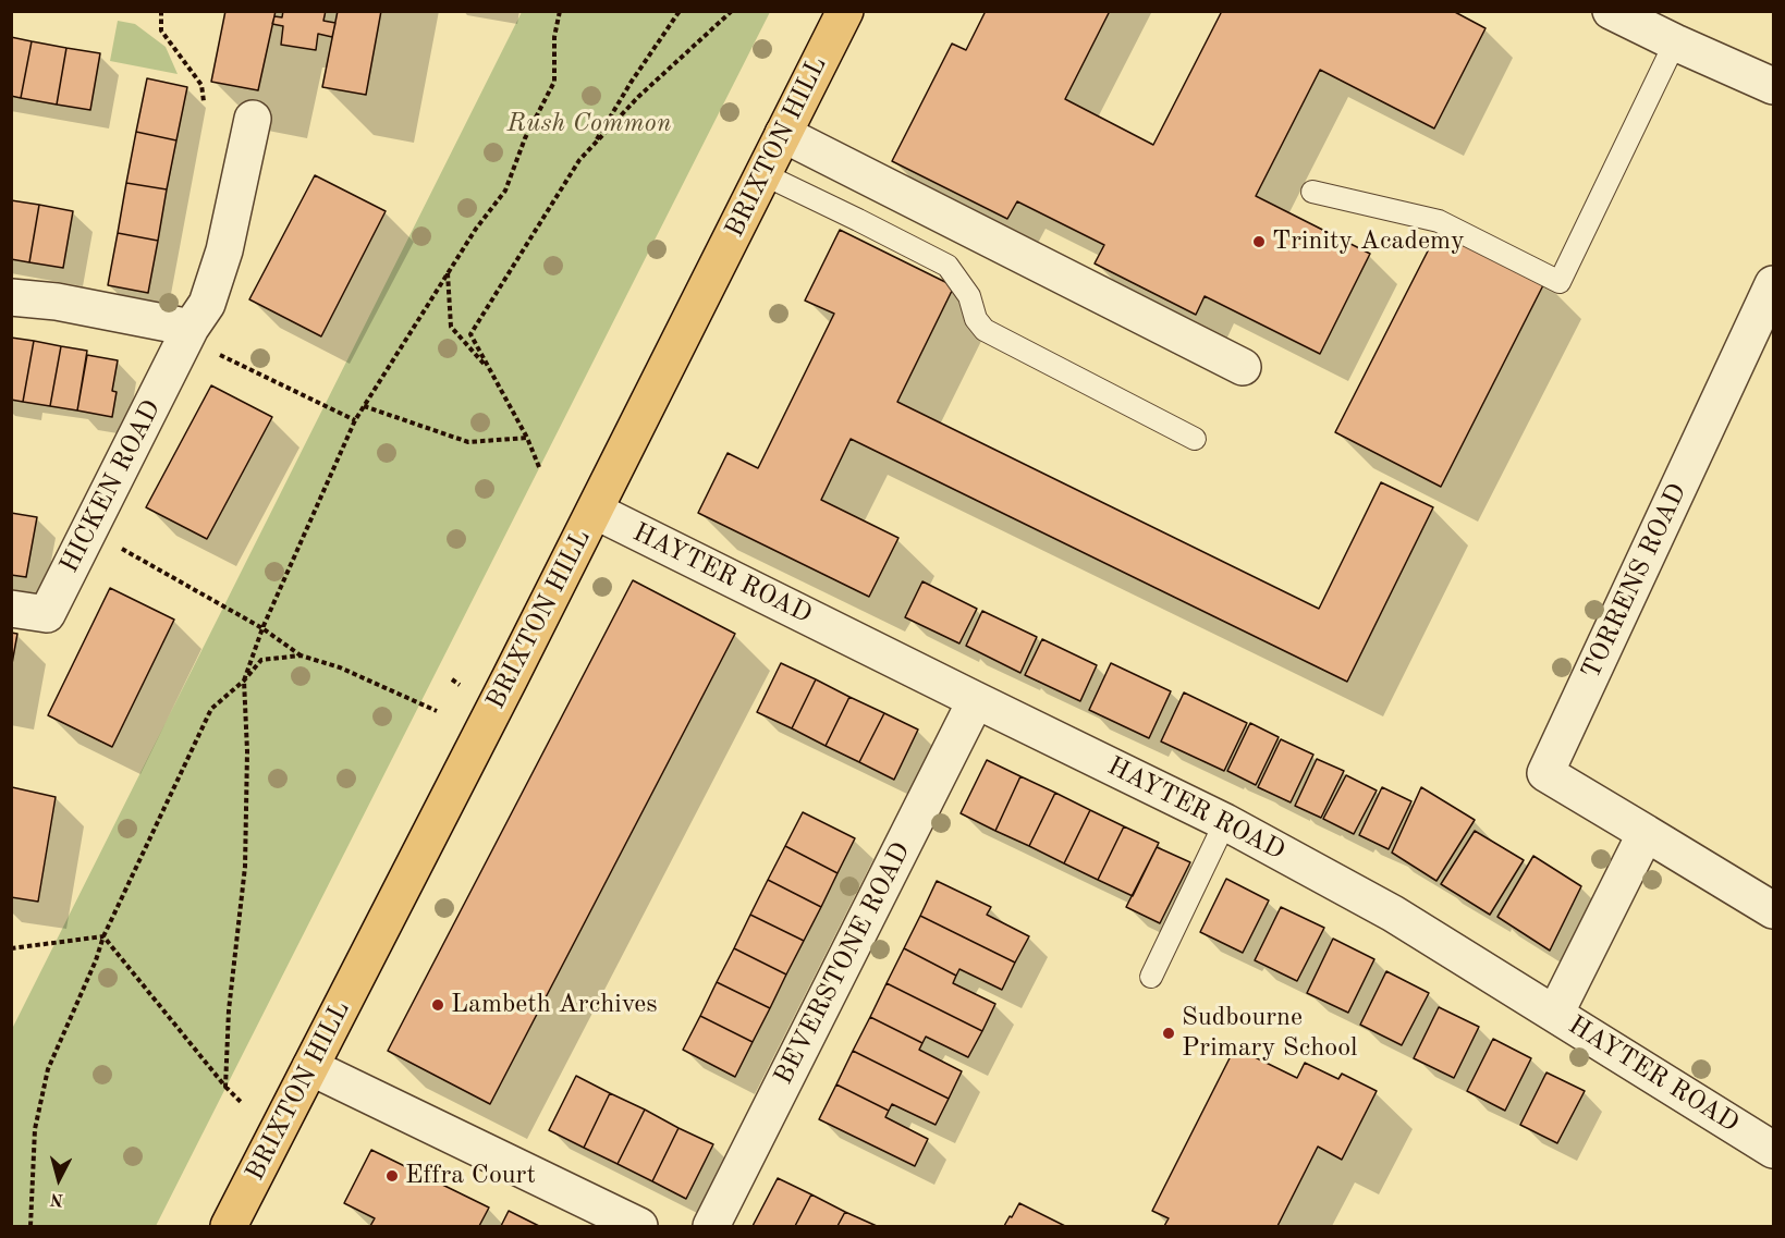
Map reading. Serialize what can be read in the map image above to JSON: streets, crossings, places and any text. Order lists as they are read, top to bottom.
{
  "streets": {
    "highway": ["BRIXTON HILL"],
    "street": [
      "HICKEN ROAD",
      "HAYTER ROAD",
      "TORRENS ROAD",
      "BEVERSTONE ROAD"
    ]
  },
  "crossings": [
    ["BRIXTON HILL", "HAYTER ROAD"],
    ["HAYTER ROAD", "BEVERSTONE ROAD"]
  ],
  "parks": ["Rush Common"],
  "places": [
    "Trinity Academy",
    "Lambeth Archives",
    "Sudbourne Primary School",
    "Effra Court"
  ],
  "north": "bottom"
}
